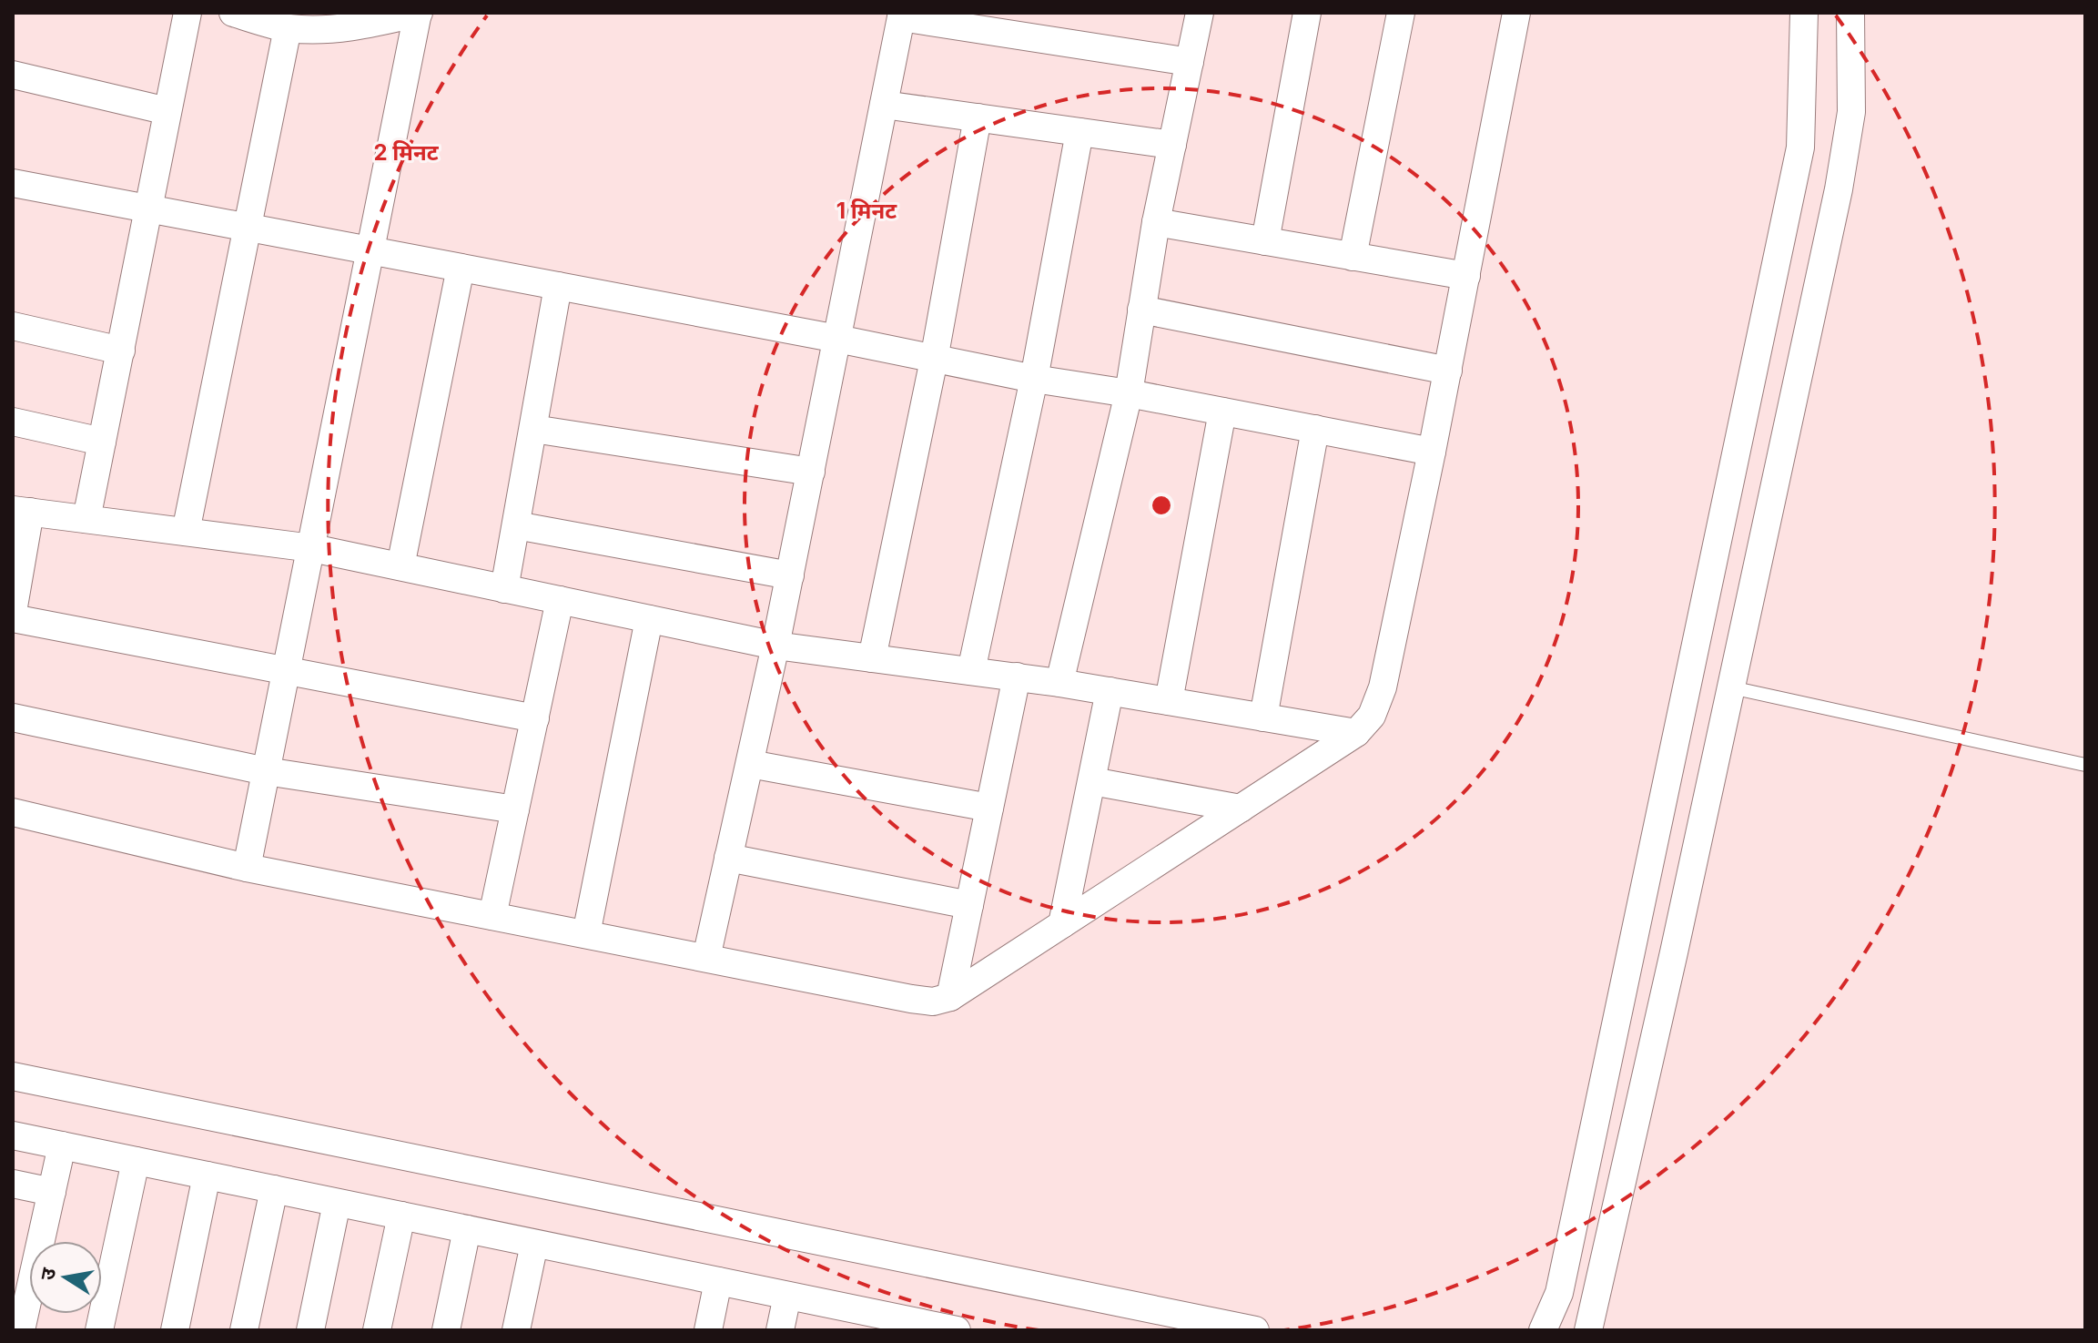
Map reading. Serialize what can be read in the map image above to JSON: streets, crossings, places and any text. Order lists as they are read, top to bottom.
{
  "north": "left",
  "rings": ["2 मिनट", "1 मिनट"]
}
